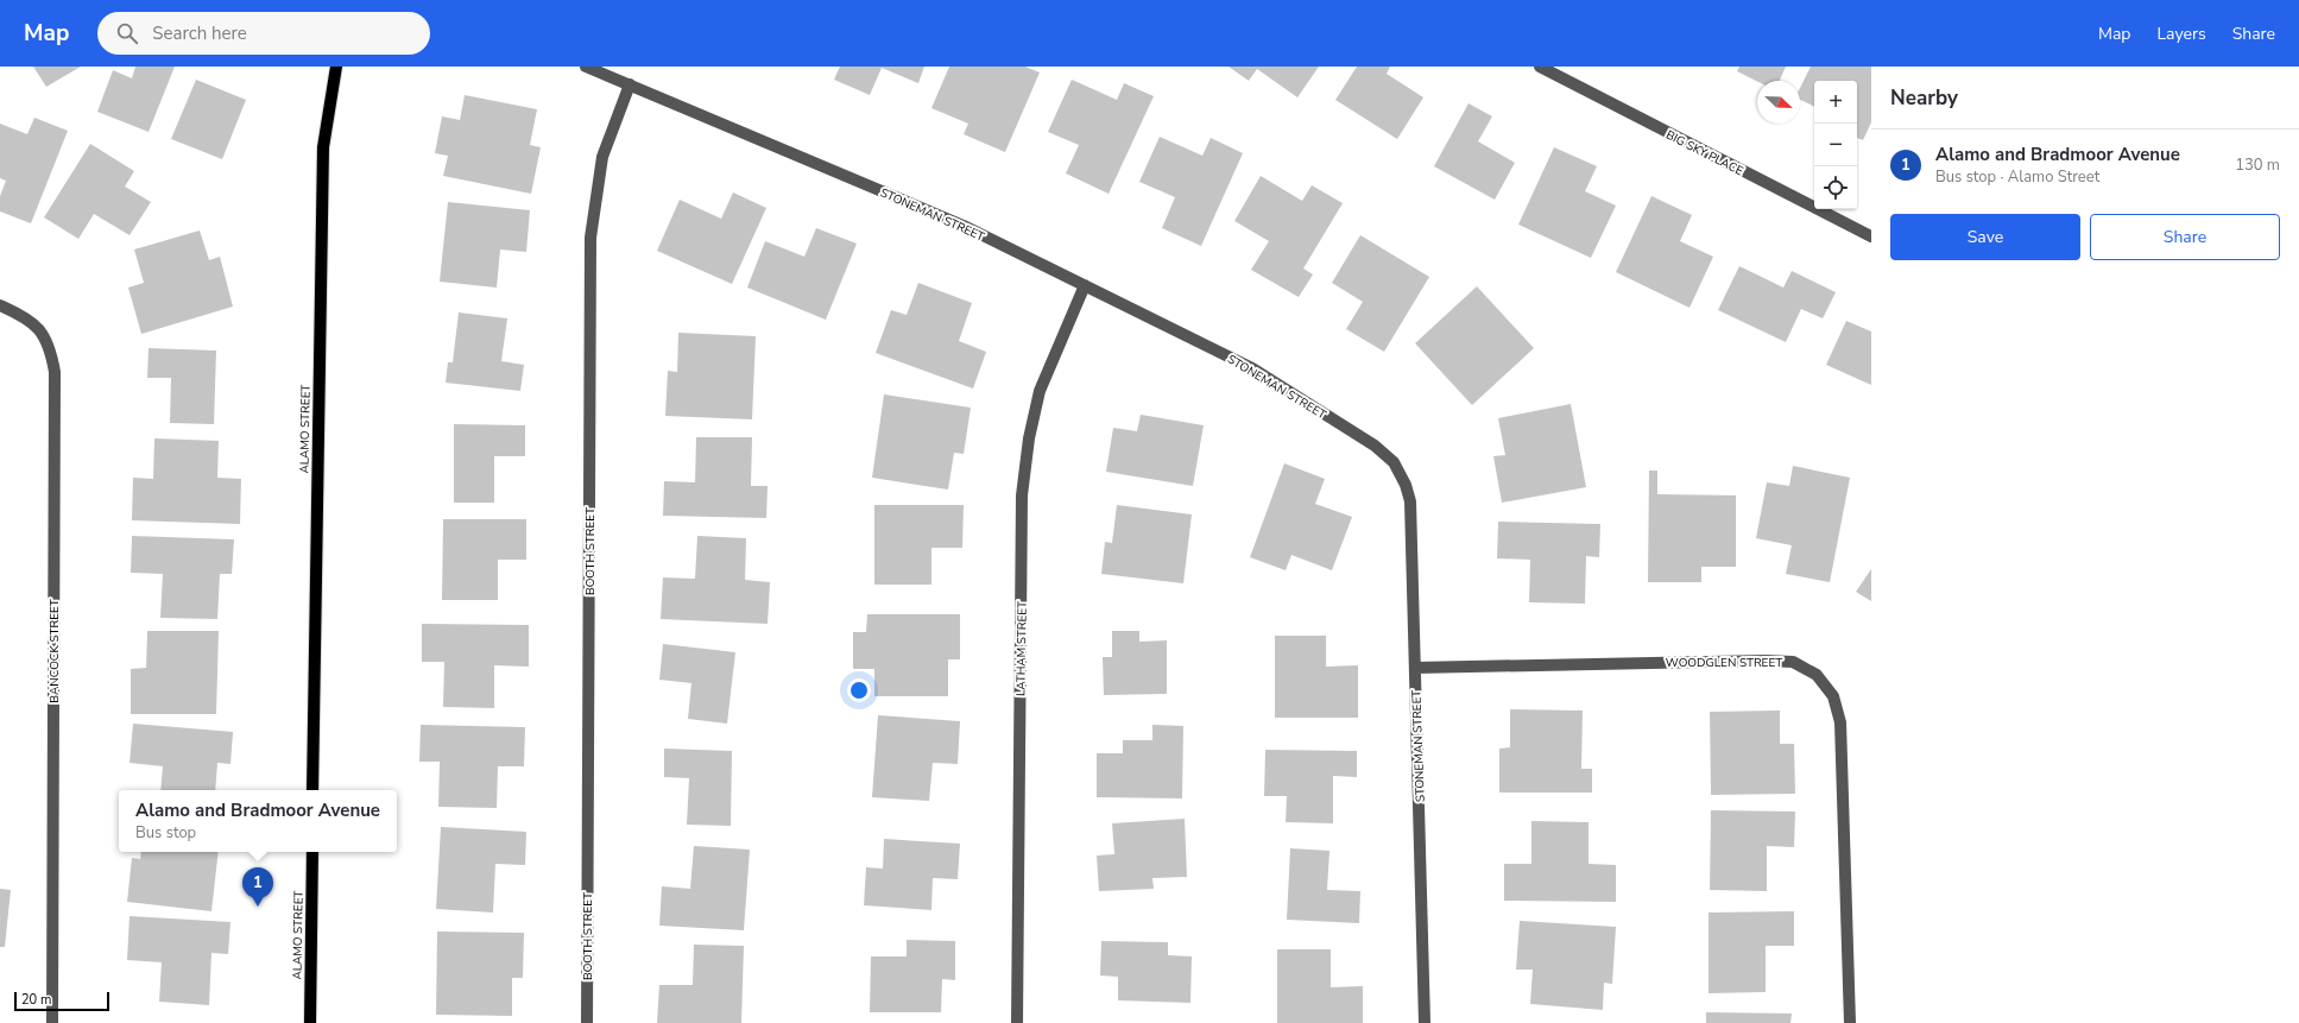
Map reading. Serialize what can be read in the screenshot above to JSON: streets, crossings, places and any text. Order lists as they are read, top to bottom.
{
  "streets": {
    "main road": ["ALAMO STREET"],
    "street": [
      "BIG SKY PLACE",
      "STONEMAN STREET",
      "BOOTH STREET",
      "LATHAM STREET",
      "BANCOCK STREET",
      "WOODGLEN STREET"
    ]
  },
  "crossings": [
    ["STONEMAN STREET", "BOOTH STREET"],
    ["STONEMAN STREET", "LATHAM STREET"],
    ["STONEMAN STREET", "WOODGLEN STREET"]
  ],
  "scale_bar": "20 m",
  "north": "bottom right",
  "page": {
    "header": "Map",
    "search": "Search here",
    "nav": ["Map", "Layers", "Share"],
    "heading": "Nearby",
    "map_buttons": ["+", "−"],
    "list": [
      {
        "mark": "1",
        "name": "Alamo and Bradmoor Avenue",
        "note": "Bus stop · Alamo Street",
        "value": "130 m"
      }
    ],
    "buttons": ["Save", "Share"],
    "popup": ["Alamo and Bradmoor Avenue", "Bus stop"],
    "pins": "1",
    "scale": "20 m"
  }
}
